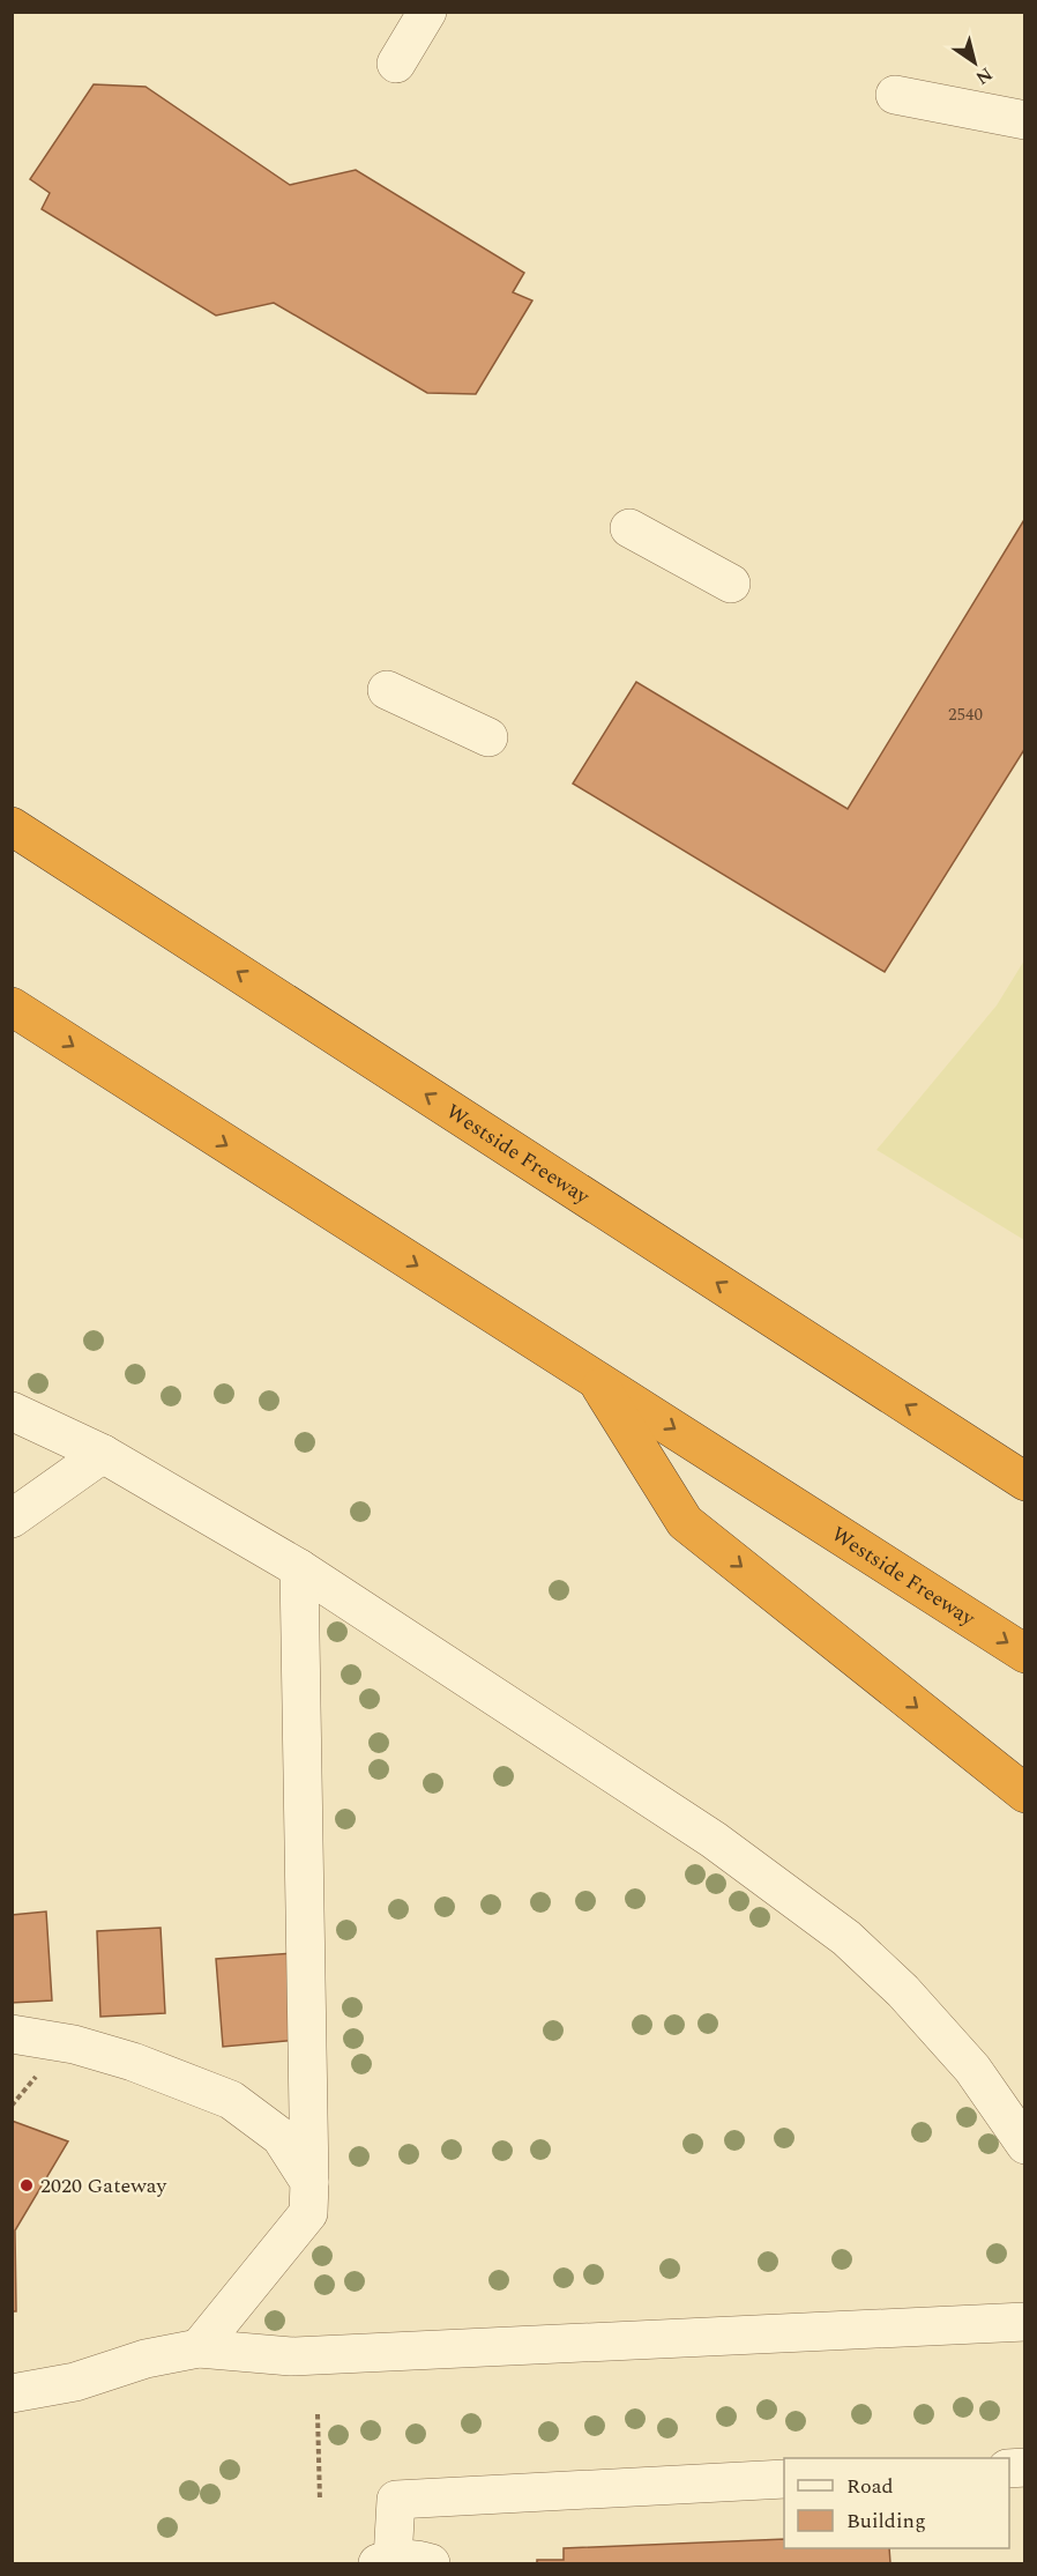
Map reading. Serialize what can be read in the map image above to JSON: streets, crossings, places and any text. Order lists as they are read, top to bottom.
{
  "streets": {
    "highway": ["Westside Freeway"]
  },
  "places": ["2020 Gateway"],
  "house_numbers": ["2540"],
  "legend": ["Road", "Building"],
  "north": "bottom right"
}
